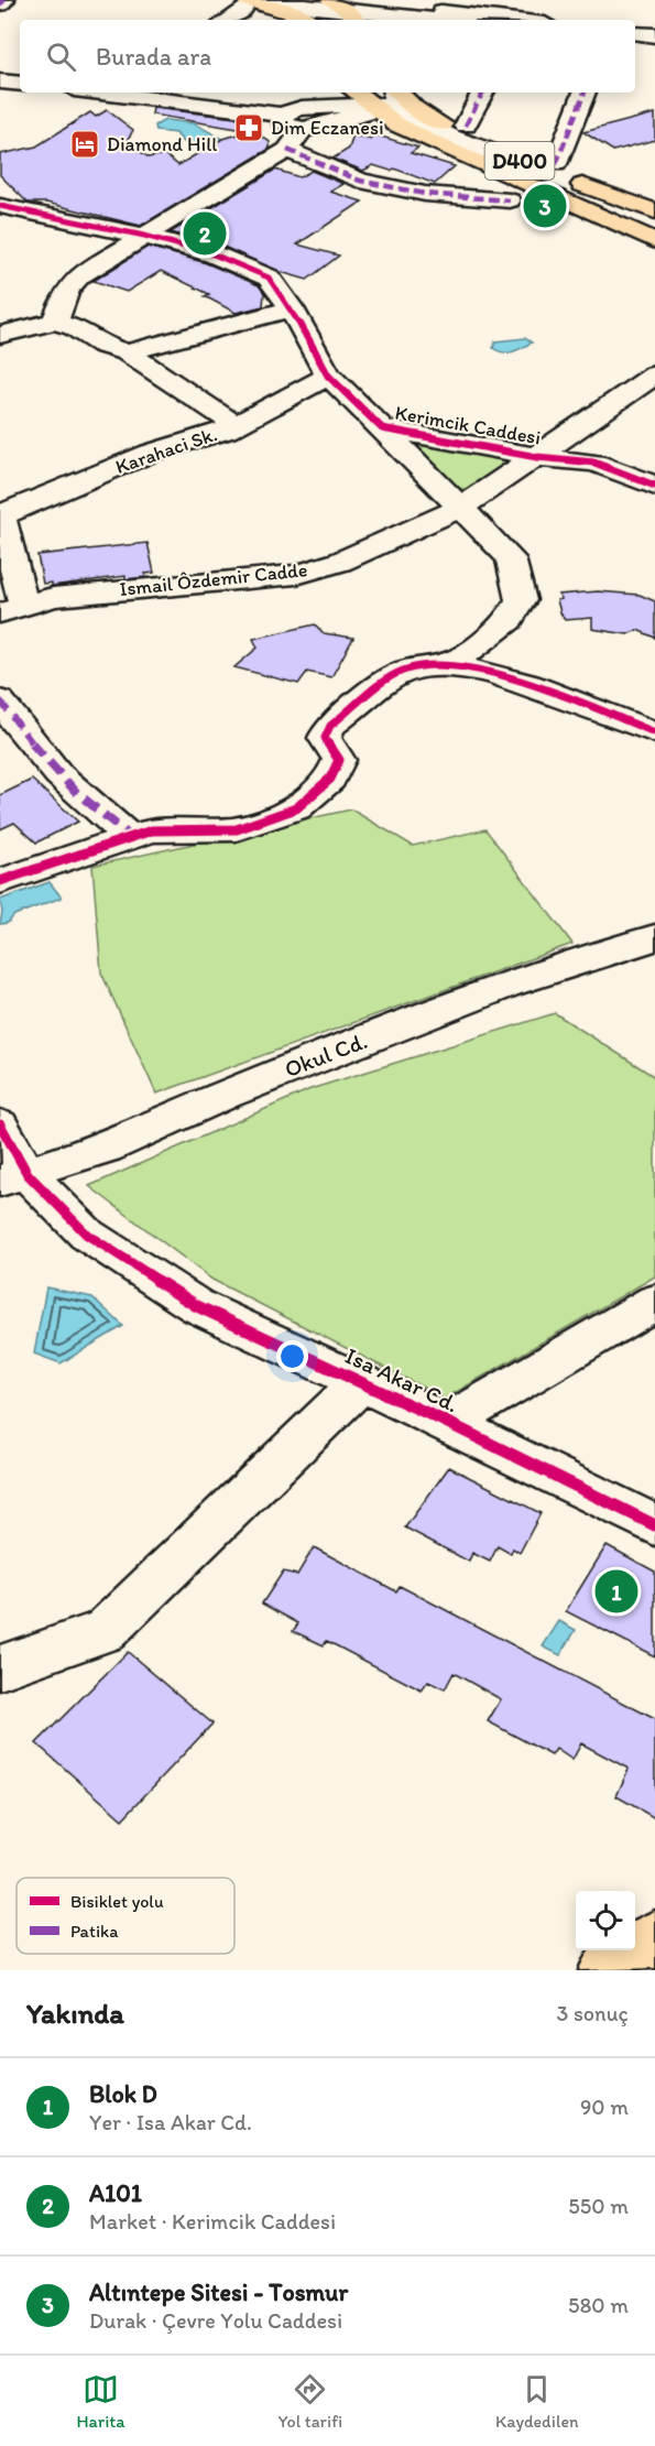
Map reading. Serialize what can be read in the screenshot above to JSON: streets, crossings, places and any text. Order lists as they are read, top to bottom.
{
  "streets": {
    "main road": ["D400"],
    "street": [
      "Kerimcik Caddesi",
      "Karahaci Sk.",
      "Ismail Ôzdemir Cadde",
      "Okul Cd.",
      "Isa Akar Cd."
    ]
  },
  "crossings": [
    ["Kerimcik Caddesi", "Karahaci Sk."],
    ["Kerimcik Caddesi", "Ismail Ôzdemir Cadde"],
    ["Okul Cd.", "Isa Akar Cd."]
  ],
  "places": {
    "pharmacy": ["Dim Eczanesi"],
    "hotel": ["Diamond Hill"]
  },
  "legend": ["Bisiklet yolu", "Patika"],
  "page": {
    "search": "Burada ara",
    "pins": ["3", "2", "1"],
    "heading": ["Yakında", "3 sonuç"],
    "list": [
      {
        "mark": "1",
        "name": "Blok D",
        "note": "Yer · Isa Akar Cd.",
        "value": "90 m"
      },
      {
        "mark": "2",
        "name": "A101",
        "note": "Market · Kerimcik Caddesi",
        "value": "550 m"
      },
      {
        "mark": "3",
        "name": "Altıntepe Sitesi - Tosmur",
        "note": "Durak · Çevre Yolu Caddesi",
        "value": "580 m"
      }
    ],
    "nav": ["Harita", "Yol tarifi", "Kaydedilen"]
  }
}
